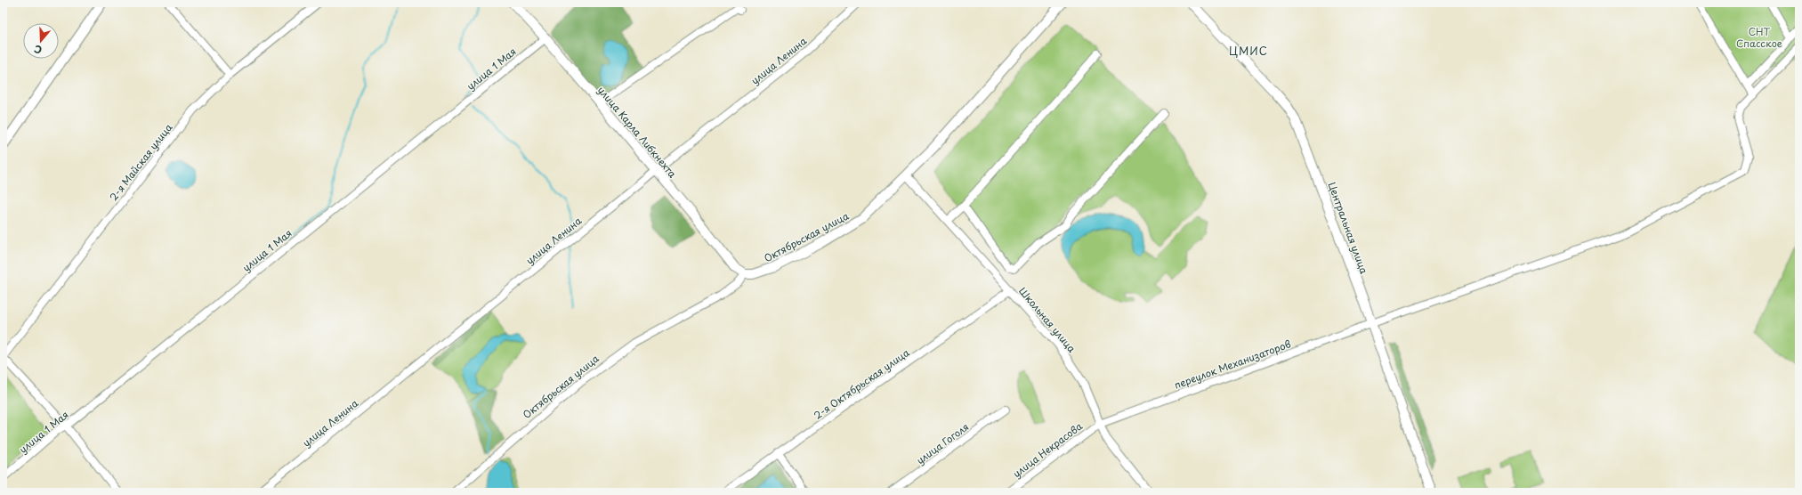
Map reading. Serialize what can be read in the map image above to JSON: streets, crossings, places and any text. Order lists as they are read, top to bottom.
{
  "streets": {
    "street": [
      "улица Ленина",
      "улица 1 Мая",
      "улица Карла Либкнехта",
      "2-я Майская улица",
      "Центральная улица",
      "Октябрьская улица",
      "Школьная улица",
      "переулок Механизаторов",
      "2-я Октябрьская улица",
      "улица Гоголя",
      "улица Некрасова"
    ]
  },
  "crossings": [
    ["улица Ленина", "улица Карла Либкнехта"],
    ["улица 1 Мая", "улица Карла Либкнехта"],
    ["улица Карла Либкнехта", "Октябрьская улица"],
    ["Центральная улица", "переулок Механизаторов"],
    ["Октябрьская улица", "Школьная улица"],
    ["Школьная улица", "переулок Механизаторов"],
    ["Школьная улица", "2-я Октябрьская улица"],
    ["Школьная улица", "улица Некрасова"],
    ["переулок Механизаторов", "улица Некрасова"]
  ],
  "districts": ["ЦМИС"],
  "parks": ["СНТ Спасское"],
  "north": "bottom"
}
